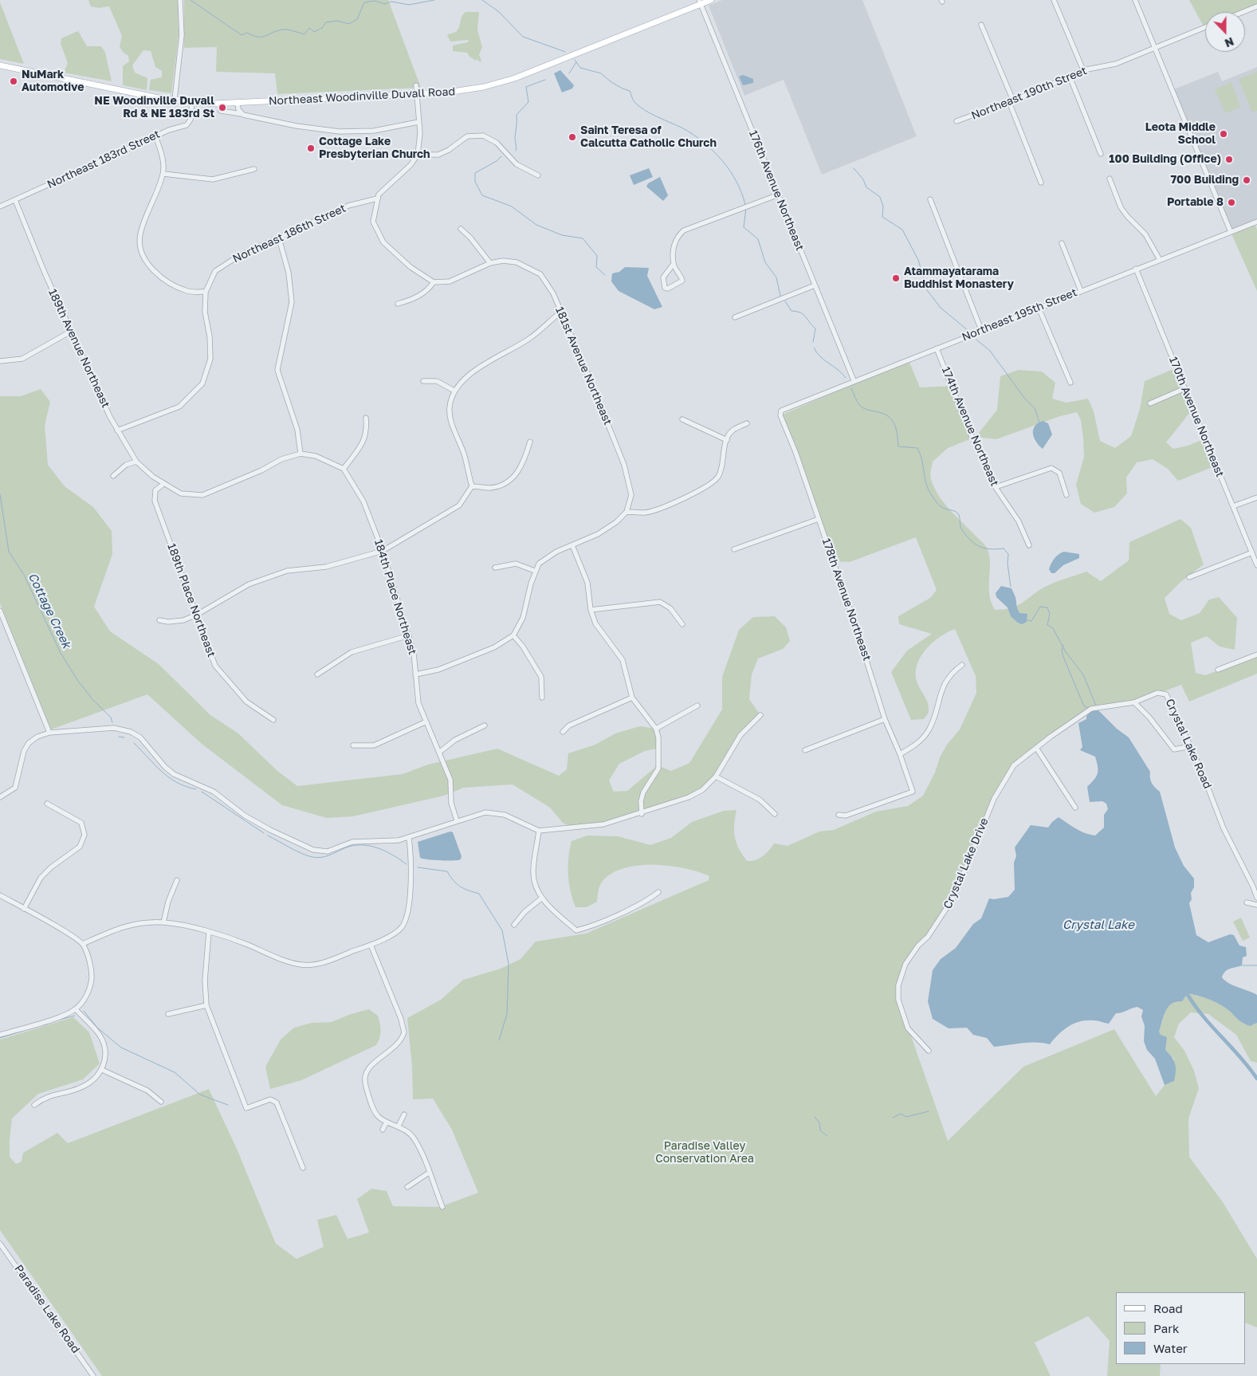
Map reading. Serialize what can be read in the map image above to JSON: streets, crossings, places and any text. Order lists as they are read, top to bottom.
{
  "streets": {
    "main road": ["Northeast Woodinville Duvall Road"],
    "street": [
      "Northeast 190th Street",
      "Northeast 183rd Street",
      "176th Avenue Northeast",
      "Northeast 186th Street",
      "Northeast 195th Street",
      "189th Avenue Northeast",
      "181st Avenue Northeast",
      "170th Avenue Northeast",
      "174th Avenue Northeast",
      "184th Place Northeast",
      "178th Avenue Northeast",
      "189th Place Northeast",
      "Crystal Lake Road",
      "Crystal Lake Drive",
      "Paradise Lake Road"
    ]
  },
  "crossings": [
    ["Northeast Woodinville Duvall Road", "Northeast 183rd Street"],
    ["Northeast Woodinville Duvall Road", "176th Avenue Northeast"],
    ["Northeast 183rd Street", "189th Avenue Northeast"],
    ["176th Avenue Northeast", "Northeast 195th Street"],
    ["Northeast 195th Street", "170th Avenue Northeast"],
    ["Northeast 195th Street", "174th Avenue Northeast"],
    ["Northeast 195th Street", "178th Avenue Northeast"],
    ["189th Avenue Northeast", "189th Place Northeast"],
    ["Crystal Lake Road", "Crystal Lake Drive"]
  ],
  "water": ["Cottage Creek", "Crystal Lake"],
  "parks": ["Paradise Valley Conservation Area"],
  "places": [
    "NuMark Automotive",
    "NE Woodinville Duvall Rd & NE 183rd St",
    "Leota Middle School",
    "Saint Teresa of Calcutta Catholic Church",
    "Cottage Lake Presbyterian Church",
    "100 Building (Office)",
    "700 Building",
    "Portable 8",
    "Atammayatarama Buddhist Monastery"
  ],
  "legend": ["Road", "Park", "Water"],
  "north": "bottom"
}
